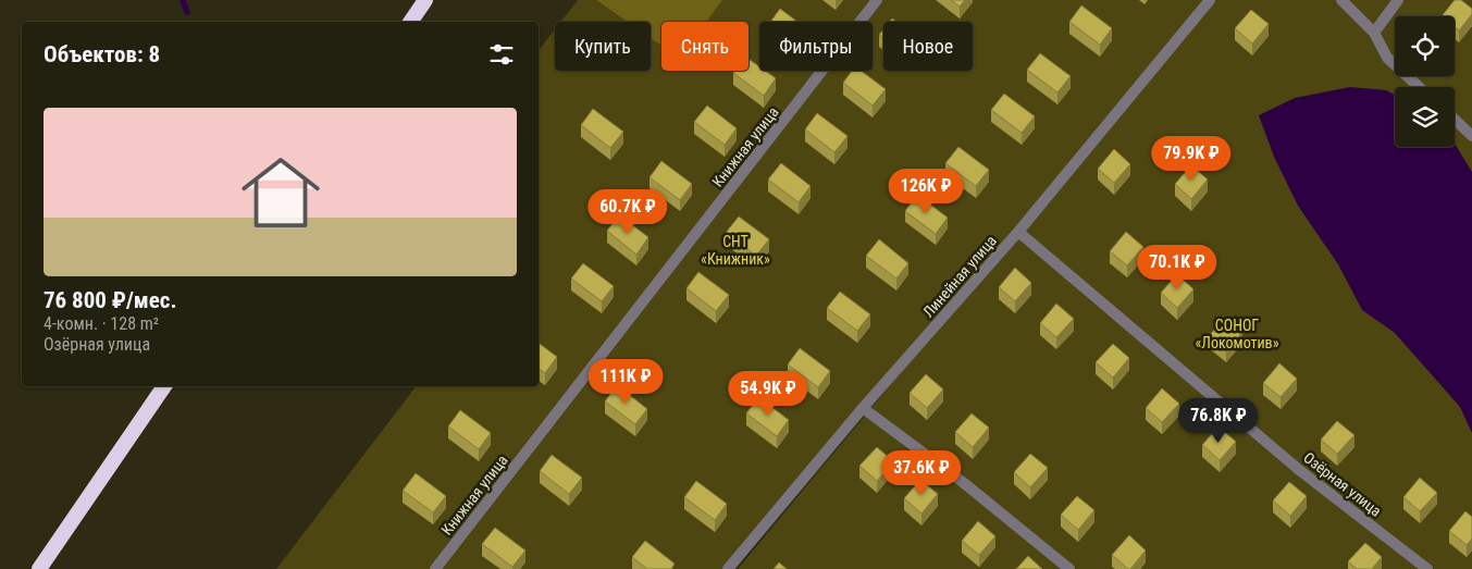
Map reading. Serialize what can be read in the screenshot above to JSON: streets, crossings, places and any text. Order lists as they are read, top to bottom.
{
  "streets": {
    "street": ["Книжная улица", "Линейная улица", "Озёрная улица"]
  },
  "crossings": [
    ["Линейная улица", "Озёрная улица"]
  ],
  "parks": ["СНТ «Книжник»", "СОНОГ «Локомотив»"],
  "page": {
    "chip": [
      "Купить",
      "Снять",
      "Фильтры",
      "Новое"
    ],
    "heading": "Объектов: 8",
    "list": [
      {
        "name": "76 800 ₽/мес.",
        "note": "4-комн. · 128 m² · Озёрная улица"
      }
    ],
    "price": [
      "79.9K ₽",
      "126K ₽",
      "60.7K ₽",
      "70.1K ₽",
      "111K ₽",
      "54.9K ₽",
      "76.8K ₽",
      "37.6K ₽"
    ]
  }
}
